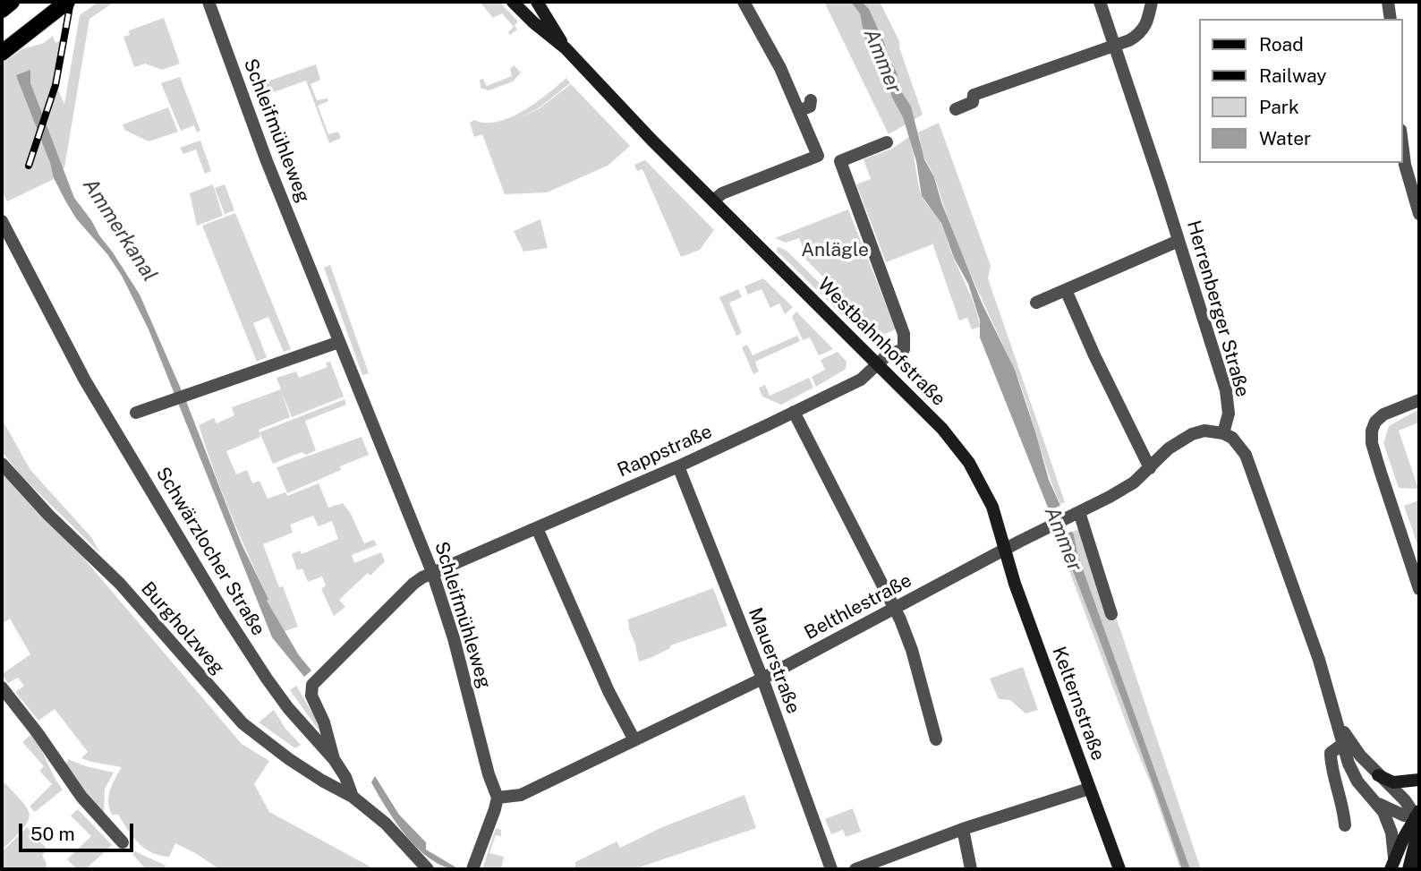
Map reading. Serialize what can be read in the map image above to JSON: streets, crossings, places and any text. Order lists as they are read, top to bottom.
{
  "streets": {
    "main road": ["Westbahnhofstraße", "Kelternstraße"],
    "street": [
      "Schleifmühleweg",
      "Herrenberger Straße",
      "Rappstraße",
      "Schwärzlocher Straße",
      "Belthlestraße",
      "Burgholzweg",
      "Mauerstraße"
    ]
  },
  "crossings": [
    ["Schleifmühleweg", "Rappstraße"],
    ["Schleifmühleweg", "Belthlestraße"],
    ["Herrenberger Straße", "Belthlestraße"],
    ["Westbahnhofstraße", "Rappstraße"],
    ["Westbahnhofstraße", "Belthlestraße"],
    ["Westbahnhofstraße", "Kelternstraße"],
    ["Rappstraße", "Schwärzlocher Straße"],
    ["Rappstraße", "Mauerstraße"],
    ["Schwärzlocher Straße", "Burgholzweg"],
    ["Belthlestraße", "Mauerstraße"],
    ["Belthlestraße", "Kelternstraße"]
  ],
  "water": ["Ammer", "Ammerkanal"],
  "parks": ["Anlägle"],
  "legend": [
    "Road",
    "Railway",
    "Park",
    "Water"
  ],
  "scale_bar": "50 m"
}
